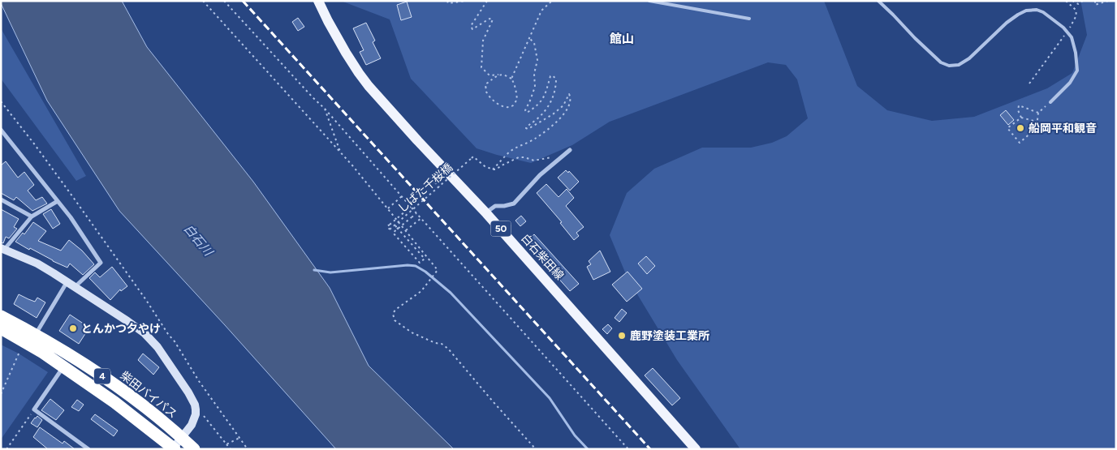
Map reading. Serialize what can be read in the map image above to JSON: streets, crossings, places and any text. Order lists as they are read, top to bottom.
{
  "streets": {
    "highway": ["4", "柴田バイパス"],
    "main road": ["50", "白石柴田線"],
    "path": ["しばた千桜橋"]
  },
  "districts": ["館山"],
  "water": ["白石川"],
  "places": ["船岡平和観音", "とんかつ夕やけ", "鹿野塗装工業所"]
}
